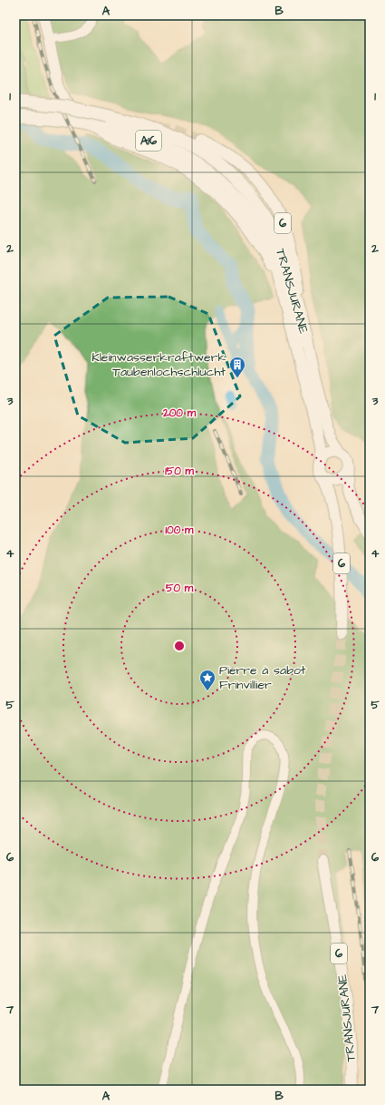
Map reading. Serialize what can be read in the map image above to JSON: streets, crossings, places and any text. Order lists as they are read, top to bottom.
{
  "streets": {
    "highway": ["A16", "TRANSJURANE"],
    "main road": ["6"]
  },
  "crossings": [
    ["6", "TRANSJURANE"]
  ],
  "places": {
    "building": ["Kleinwasserkraftwerk Taubenlochschlucht"],
    "place": ["Pierre à sabot Frinvillier"]
  },
  "grid": {
    "columns": ["A", "B"],
    "rows": [
      "1",
      "2",
      "3",
      "4",
      "5",
      "6",
      "7"
    ]
  },
  "rings": [
    "200 m",
    "150 m",
    "100 m",
    "50 m"
  ]
}
